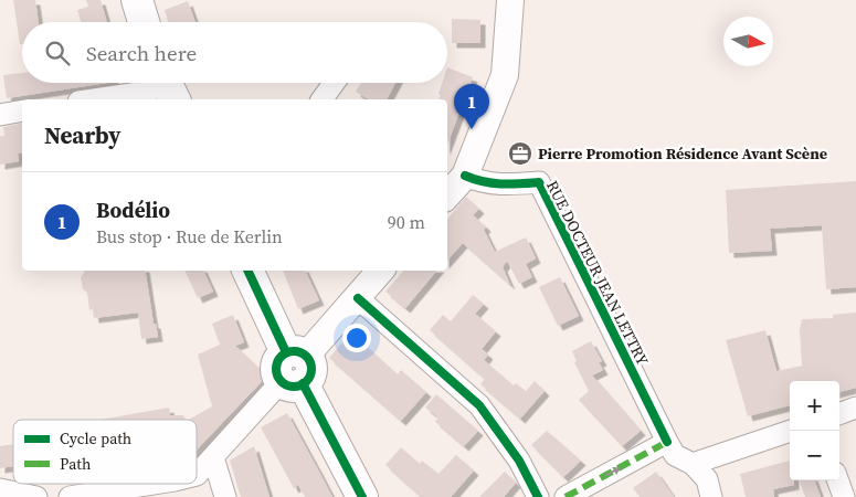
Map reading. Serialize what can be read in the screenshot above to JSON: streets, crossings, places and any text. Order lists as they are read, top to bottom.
{
  "streets": {
    "street": ["RUE DOCTEUR JEAN LETTRY"]
  },
  "places": {
    "office": ["Pierre Promotion Résidence Avant Scène"]
  },
  "legend": ["Cycle path", "Path"],
  "north": "right",
  "page": {
    "search": "Search here",
    "pins": "1",
    "heading": "Nearby",
    "list": [
      {
        "mark": "1",
        "name": "Bodélio",
        "note": "Bus stop · Rue de Kerlin",
        "value": "90 m"
      }
    ],
    "map_buttons": ["+", "−"]
  }
}
